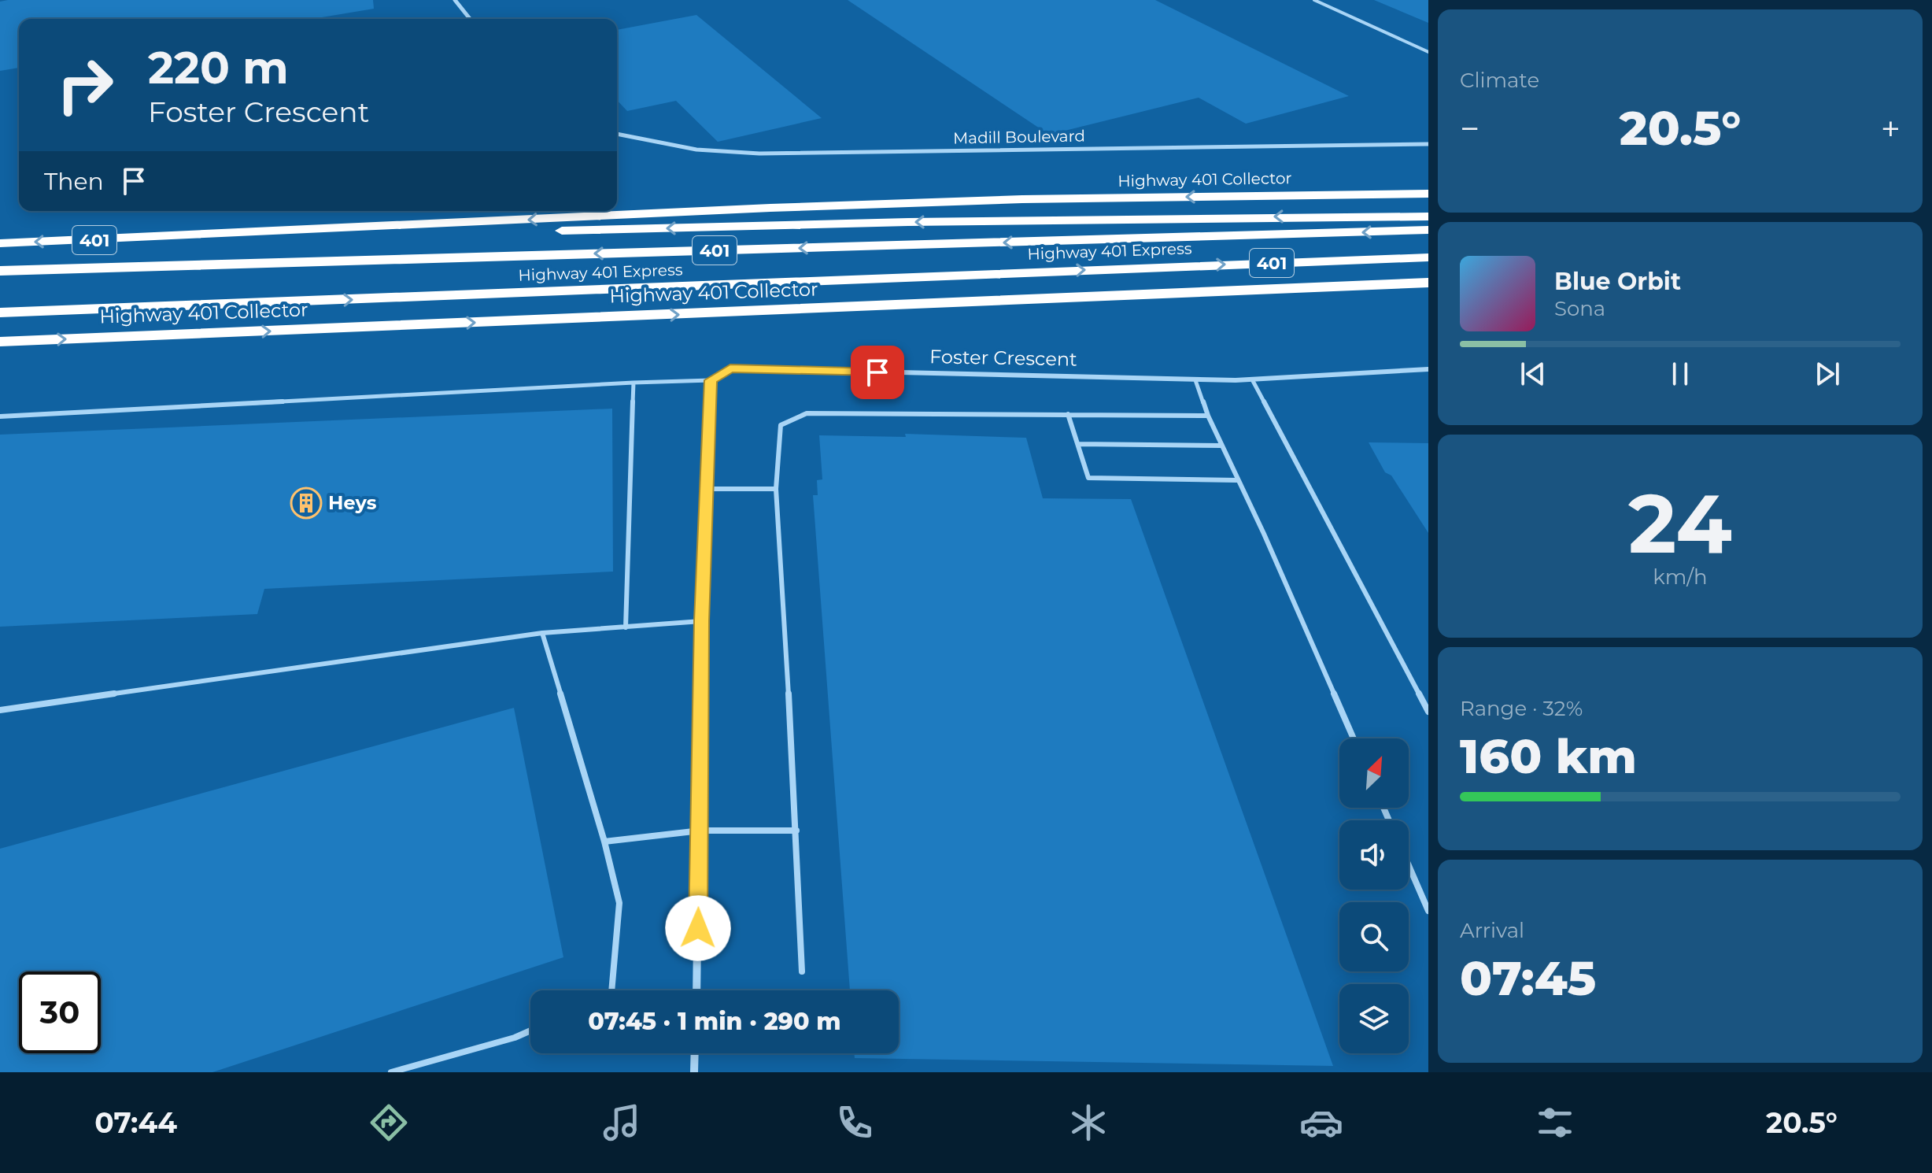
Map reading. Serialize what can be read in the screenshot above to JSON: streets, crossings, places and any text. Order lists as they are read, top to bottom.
{
  "streets": {
    "highway": ["Highway 401 Collector", "401", "Highway 401 Express"],
    "street": ["Madill Boulevard", "Foster Crescent"]
  },
  "places": {
    "building": ["Heys"]
  },
  "north": "top right",
  "page": {
    "tile": [
      "Climate",
      ["24", "km/h"],
      ["Range · 32%", "160 km"],
      ["Arrival", "07:45"]
    ],
    "turn": ["220 m", "Foster Crescent"],
    "heat": ["−", "20.5°", "+"],
    "then": "Then",
    "song": ["Blue Orbit", "Sona"],
    "limit": "30",
    "trip": "07:45 · 1 min · 290 m",
    "tabs": ["07:44", "20.5°"]
  }
}
